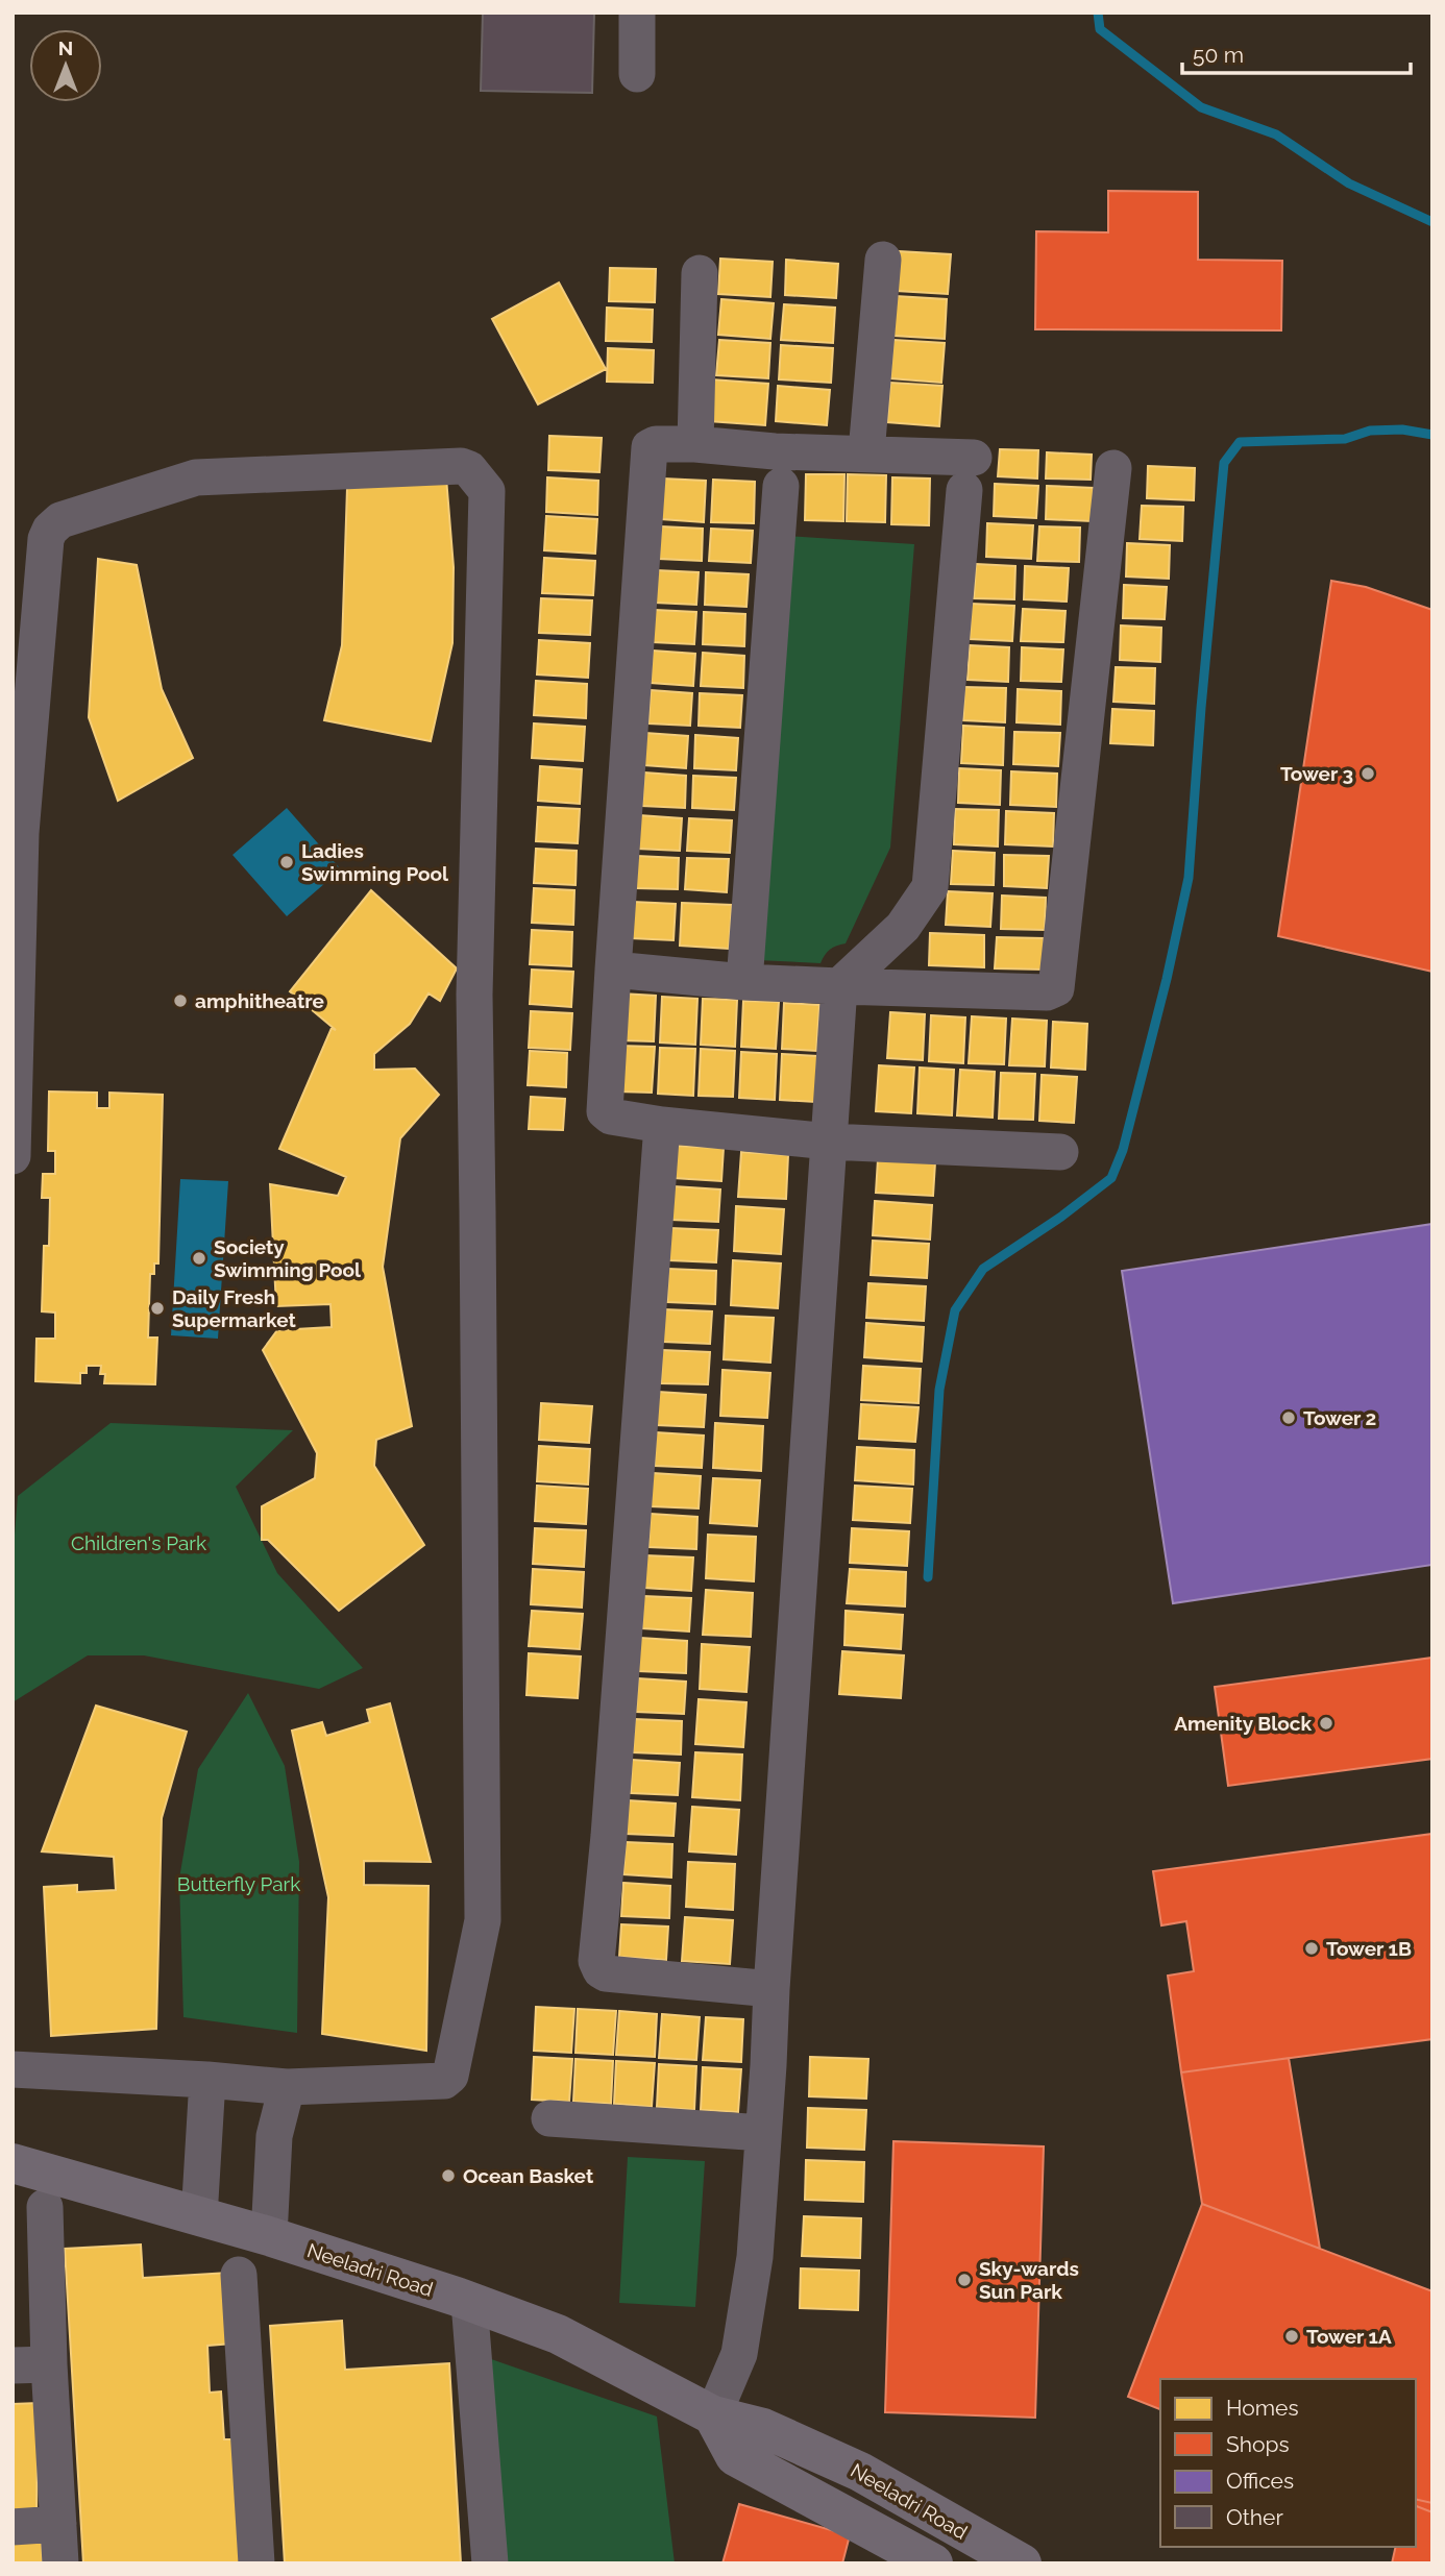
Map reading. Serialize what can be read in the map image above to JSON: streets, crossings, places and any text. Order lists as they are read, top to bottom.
{
  "streets": {
    "main road": ["Neeladri Road"]
  },
  "parks": ["Children's Park", "Butterfly Park"],
  "places": [
    "Tower 3",
    "Ladies Swimming Pool",
    "amphitheatre",
    "Society Swimming Pool",
    "Daily Fresh Supermarket",
    "Tower 2",
    "Amenity Block",
    "Tower 1B",
    "Ocean Basket",
    "Sky-wards Sun Park",
    "Tower 1A"
  ],
  "legend": [
    "Homes",
    "Shops",
    "Offices",
    "Other"
  ],
  "scale_bar": "50 m",
  "north": "top"
}
